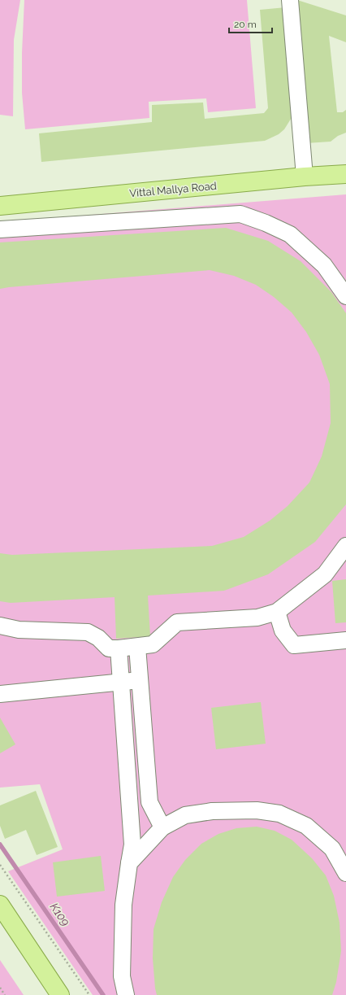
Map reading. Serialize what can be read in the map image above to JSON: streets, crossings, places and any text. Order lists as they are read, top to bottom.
{
  "streets": {
    "main road": ["Vittal Mallya Road"]
  },
  "water": ["K109"],
  "scale_bar": "20 m"
}
